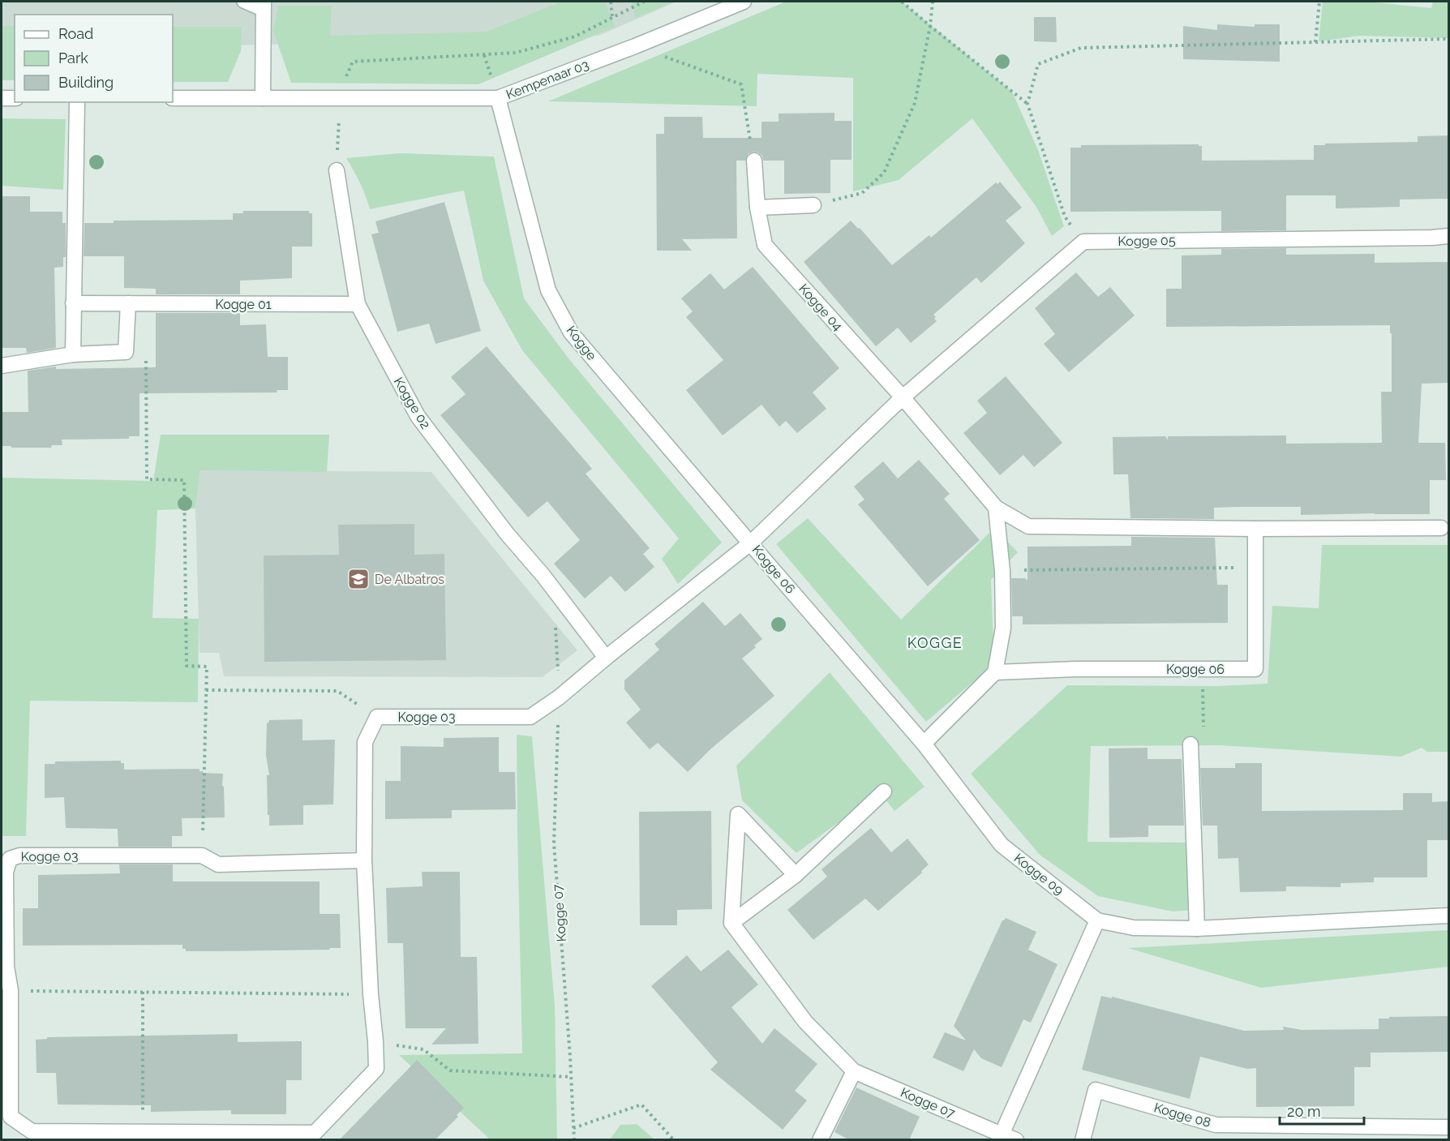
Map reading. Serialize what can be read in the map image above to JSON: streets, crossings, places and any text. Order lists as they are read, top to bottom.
{
  "streets": {
    "street": [
      "Kempenaar 03",
      "Kogge 05",
      "Kogge 01",
      "Kogge 04",
      "Kogge",
      "Kogge 02",
      "Kogge 06",
      "Kogge 03",
      "Kogge 09",
      "Kogge 07",
      "Kogge 08"
    ]
  },
  "crossings": [
    ["Kempenaar 03", "Kogge"],
    ["Kogge 01", "Kogge 02"],
    ["Kogge 04", "Kogge 06"],
    ["Kogge", "Kogge 06"],
    ["Kogge 06", "Kogge 09"],
    ["Kogge 03", "Kogge 07"]
  ],
  "districts": ["KOGGE"],
  "places": {
    "school or university": ["De Albatros"]
  },
  "legend": ["Road", "Park", "Building"],
  "scale_bar": "20 m"
}
